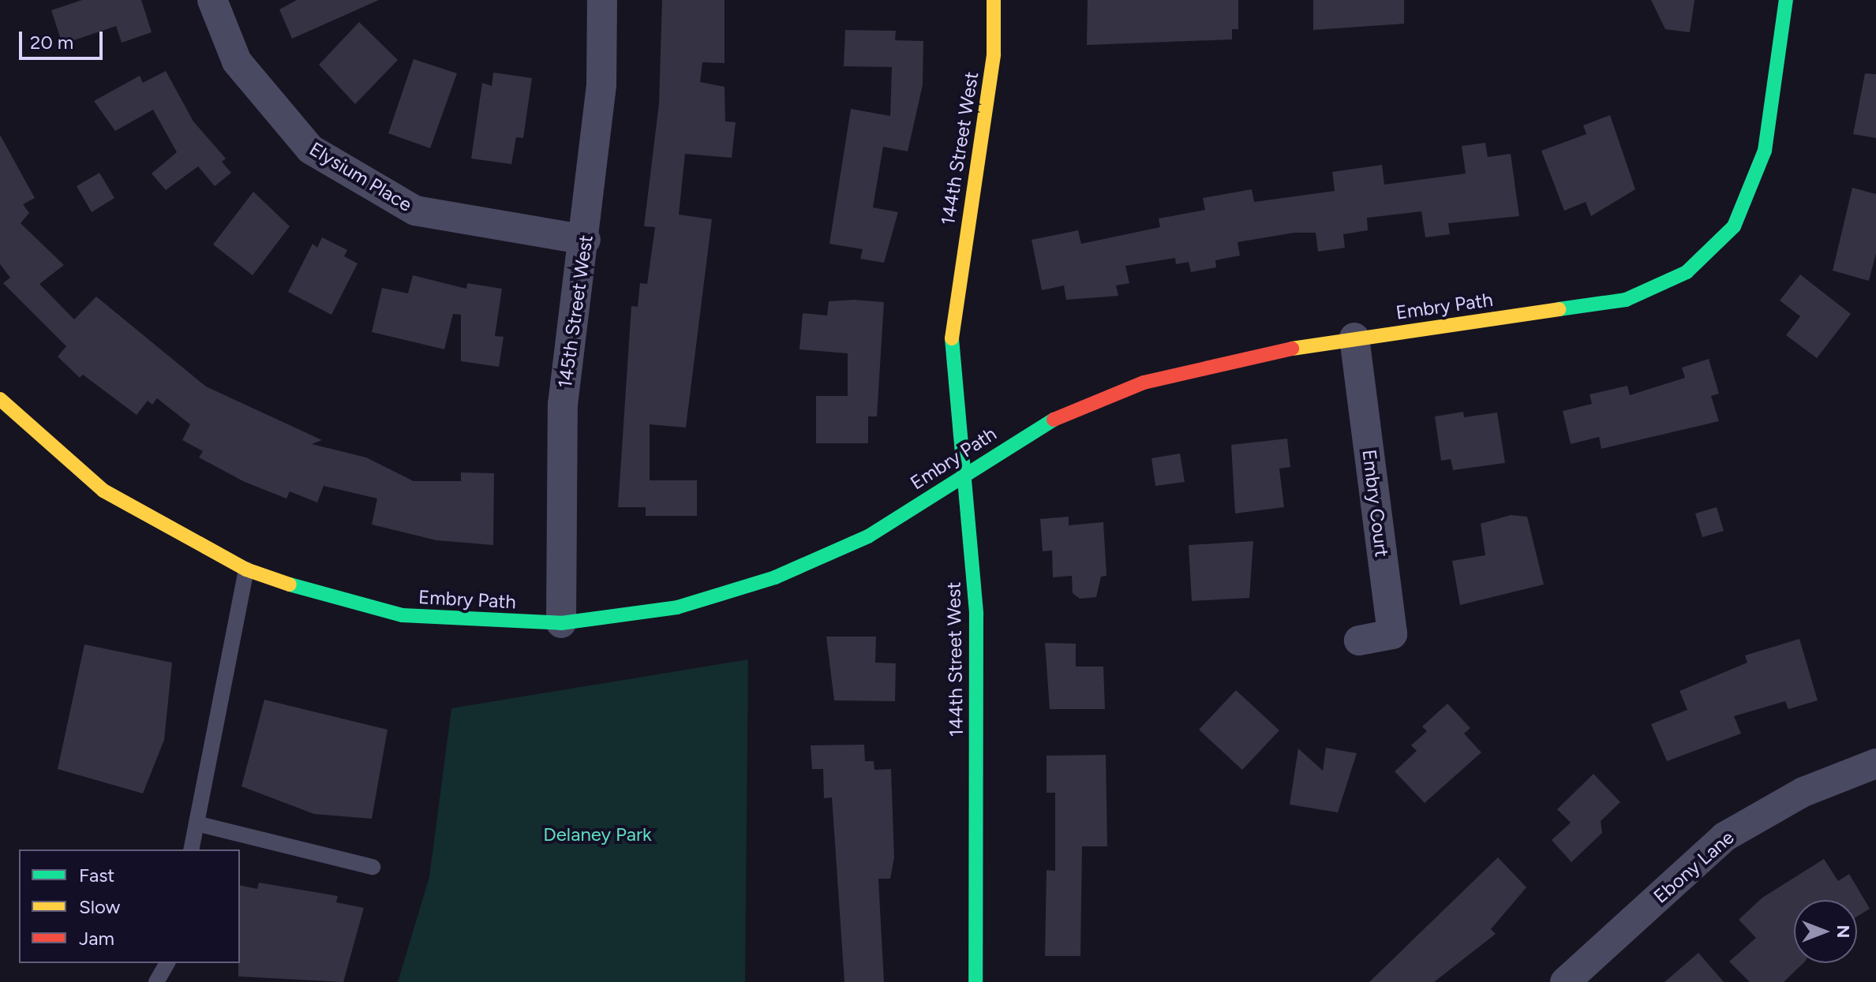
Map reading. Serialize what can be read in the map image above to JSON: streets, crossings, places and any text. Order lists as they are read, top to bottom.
{
  "streets": {
    "street": [
      "144th Street West",
      "Elysium Place",
      "Embry Path",
      "145th Street West",
      "Embry Court",
      "Ebony Lane"
    ]
  },
  "crossings": [
    ["144th Street West", "Embry Path"],
    ["Elysium Place", "145th Street West"],
    ["Embry Path", "145th Street West"],
    ["Embry Path", "Embry Court"]
  ],
  "parks": ["Delaney Park"],
  "legend": ["Fast", "Slow", "Jam"],
  "scale_bar": "20 m",
  "north": "right"
}
